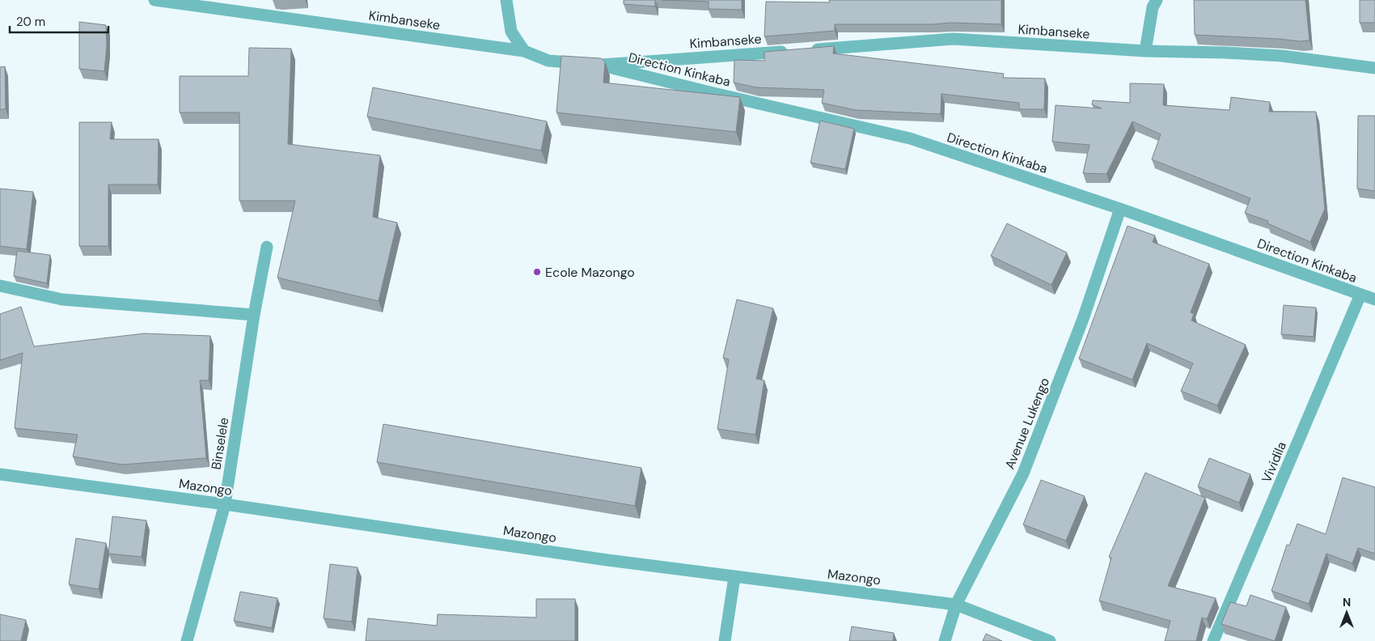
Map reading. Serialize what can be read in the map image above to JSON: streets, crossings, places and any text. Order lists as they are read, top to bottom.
{
  "streets": {
    "street": [
      "Kimbanseke",
      "Direction Kinkaba",
      "Avenue Lukengo",
      "Binselele",
      "Vividila",
      "Mazongo"
    ]
  },
  "crossings": [
    ["Kimbanseke", "Direction Kinkaba"],
    ["Direction Kinkaba", "Avenue Lukengo"],
    ["Direction Kinkaba", "Vividila"],
    ["Avenue Lukengo", "Mazongo"],
    ["Binselele", "Mazongo"]
  ],
  "places": ["Ecole Mazongo"],
  "scale_bar": "20 m",
  "north": "top"
}
